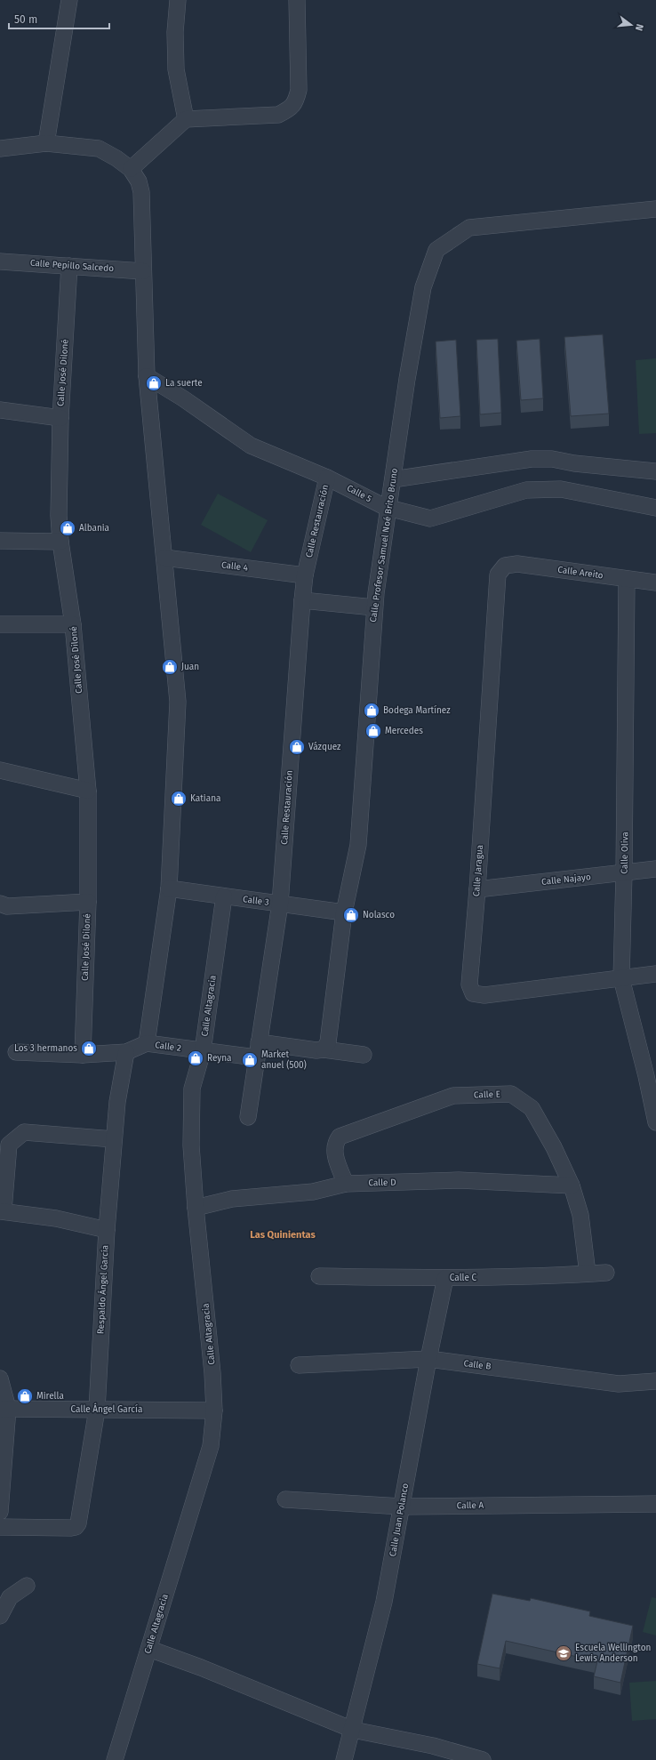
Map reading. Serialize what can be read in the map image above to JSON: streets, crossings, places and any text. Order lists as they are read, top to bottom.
{
  "streets": {
    "street": [
      "Calle Pepillo Salcedo",
      "Calle José Diloné",
      "Calle 5",
      "Calle Restauración",
      "Calle Profesor Samuel Noé Brito Bruno",
      "Calle 4",
      "Calle Areito",
      "Calle Oliva",
      "Calle Jaragua",
      "Calle Najayo",
      "Calle 3",
      "Calle Altagracia",
      "Calle 2",
      "Calle E",
      "Calle D",
      "Calle C",
      "Respaldo Ángel García",
      "Calle B",
      "Calle Ángel García",
      "Calle A",
      "Calle Juan Polanco"
    ]
  },
  "crossings": [
    ["Calle Pepillo Salcedo", "Calle José Diloné"],
    ["Calle José Diloné", "Calle 2"],
    ["Calle 5", "Calle Restauración"],
    ["Calle 5", "Calle Profesor Samuel Noé Brito Bruno"],
    ["Calle Restauración", "Calle 4"],
    ["Calle Restauración", "Calle 3"],
    ["Calle Restauración", "Calle 2"],
    ["Calle Profesor Samuel Noé Brito Bruno", "Calle 3"],
    ["Calle Areito", "Calle Oliva"],
    ["Calle Areito", "Calle Jaragua"],
    ["Calle Oliva", "Calle Jaragua"],
    ["Calle Oliva", "Calle Najayo"],
    ["Calle Jaragua", "Calle Najayo"],
    ["Calle 3", "Calle Altagracia"],
    ["Calle Altagracia", "Calle 2"],
    ["Calle Altagracia", "Calle D"],
    ["Calle Altagracia", "Calle Ángel García"],
    ["Calle 2", "Respaldo Ángel García"],
    ["Calle E", "Calle D"],
    ["Calle E", "Calle C"],
    ["Calle C", "Calle Juan Polanco"],
    ["Respaldo Ángel García", "Calle Ángel García"],
    ["Calle B", "Calle Juan Polanco"],
    ["Calle A", "Calle Juan Polanco"]
  ],
  "districts": ["Las Quinientas"],
  "places": {
    "shop": [
      "La suerte",
      "Albania",
      "Juan",
      "Bodega Martínez",
      "Mercedes",
      "Vázquez",
      "Katiana",
      "Nolasco",
      "Los 3 hermanos",
      "Reyna",
      "Market anuel (500)",
      "Mirella"
    ],
    "school or university": ["Escuela Wellington Lewis Anderson"]
  },
  "scale_bar": "50 m",
  "north": "right"
}
